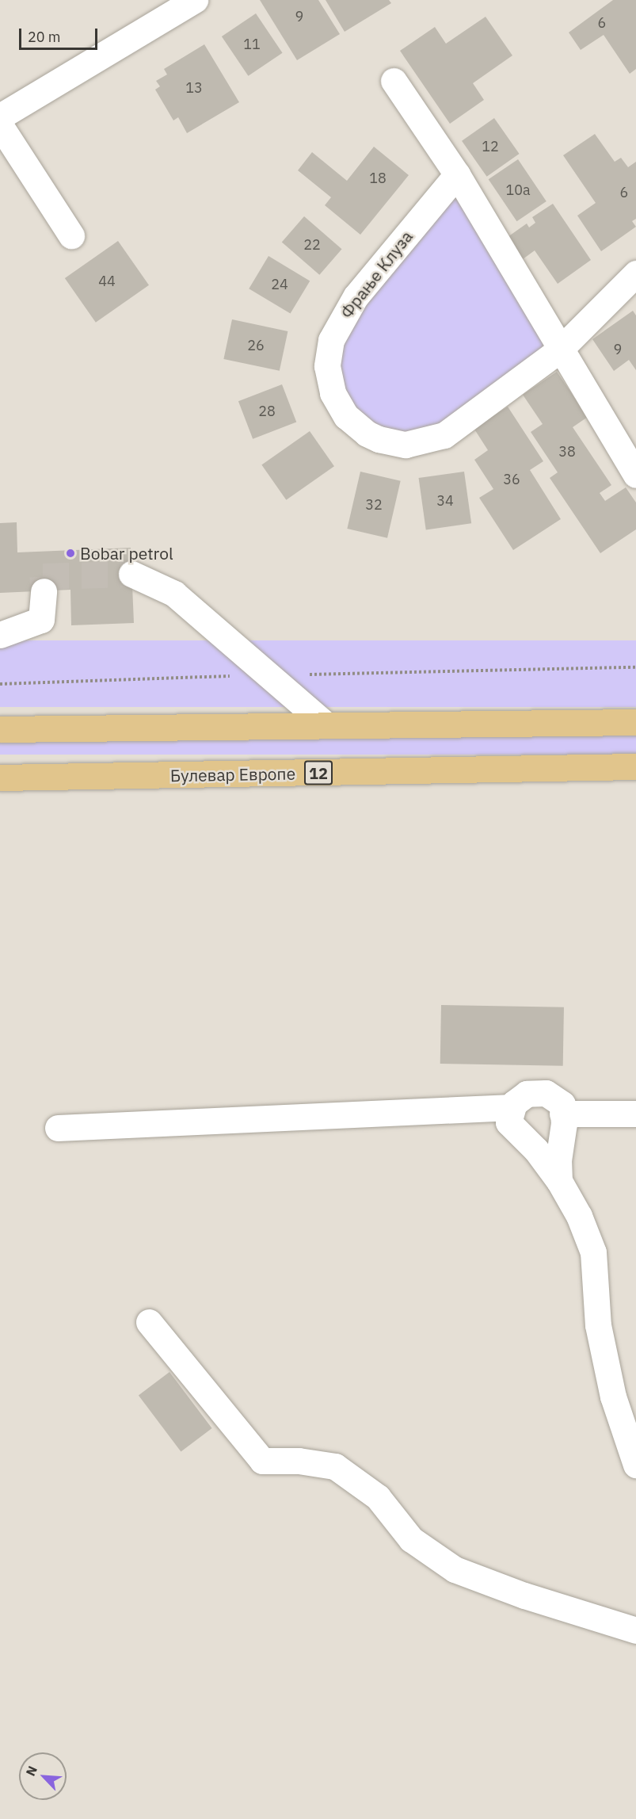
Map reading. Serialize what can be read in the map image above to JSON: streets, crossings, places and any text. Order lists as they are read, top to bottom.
{
  "streets": {
    "main road": ["12", "Булевар Европе"],
    "street": ["Фрање Клуза"]
  },
  "places": ["Bobar petrol"],
  "house_numbers": [
    "9",
    "6",
    "11",
    "13",
    "12",
    "18",
    "10a",
    "6",
    "22",
    "44",
    "24",
    "26",
    "9",
    "28",
    "38",
    "36",
    "34",
    "32"
  ],
  "scale_bar": "20 m",
  "north": "top left"
}
